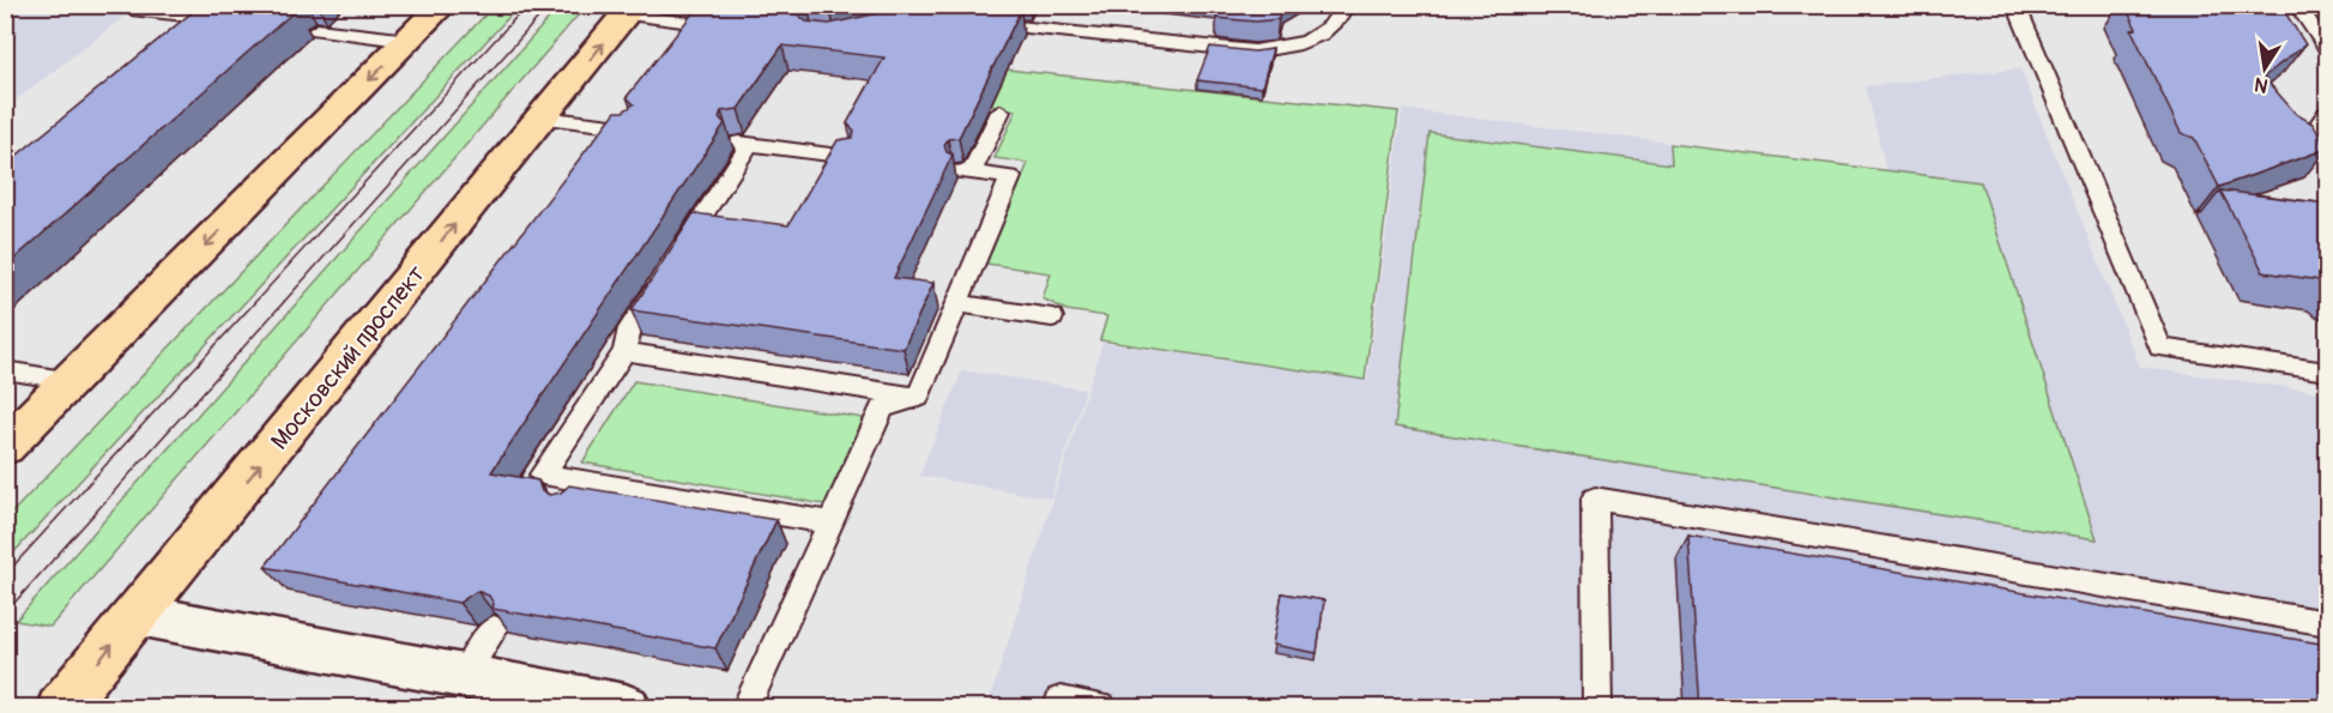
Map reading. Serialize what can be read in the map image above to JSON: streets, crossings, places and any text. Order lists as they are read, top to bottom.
{
  "streets": {
    "main road": ["Московский проспект"]
  },
  "north": "bottom"
}
